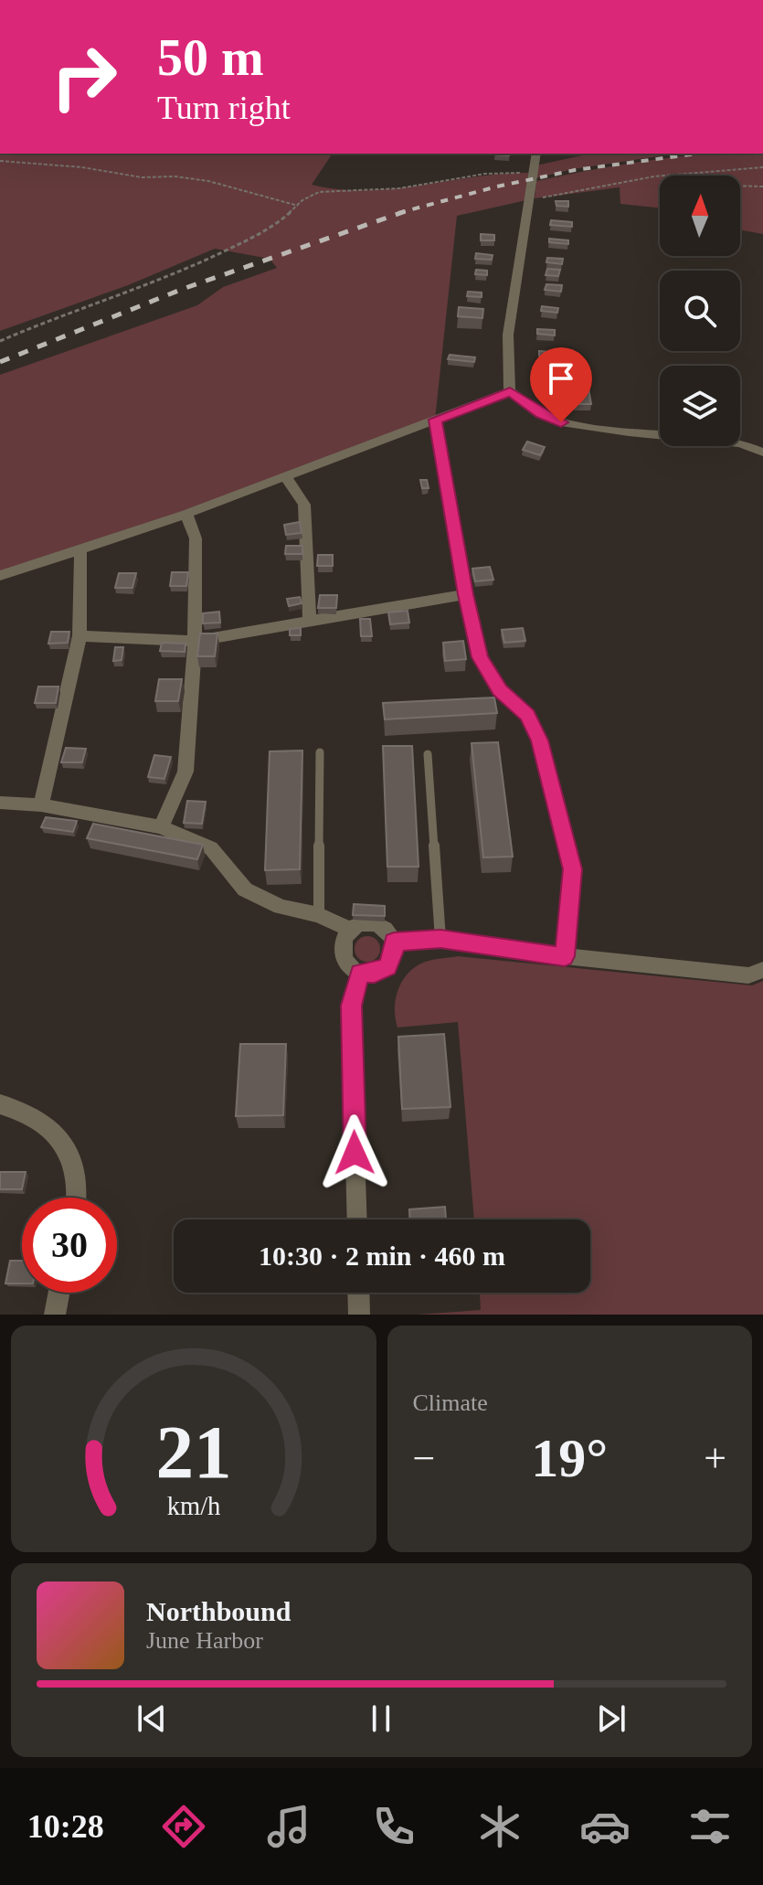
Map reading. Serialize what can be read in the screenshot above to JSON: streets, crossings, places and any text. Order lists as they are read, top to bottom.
{
  "north": "top",
  "page": {
    "turn": ["50 m", "Turn right"],
    "limit": "30",
    "trip": "10:30 · 2 min · 460 m",
    "tile": "Climate",
    "heat": ["−", "19°", "+"],
    "song": ["Northbound", "June Harbor"],
    "tabs": "10:28",
    "gauge": ["21", "km/h"]
  }
}
